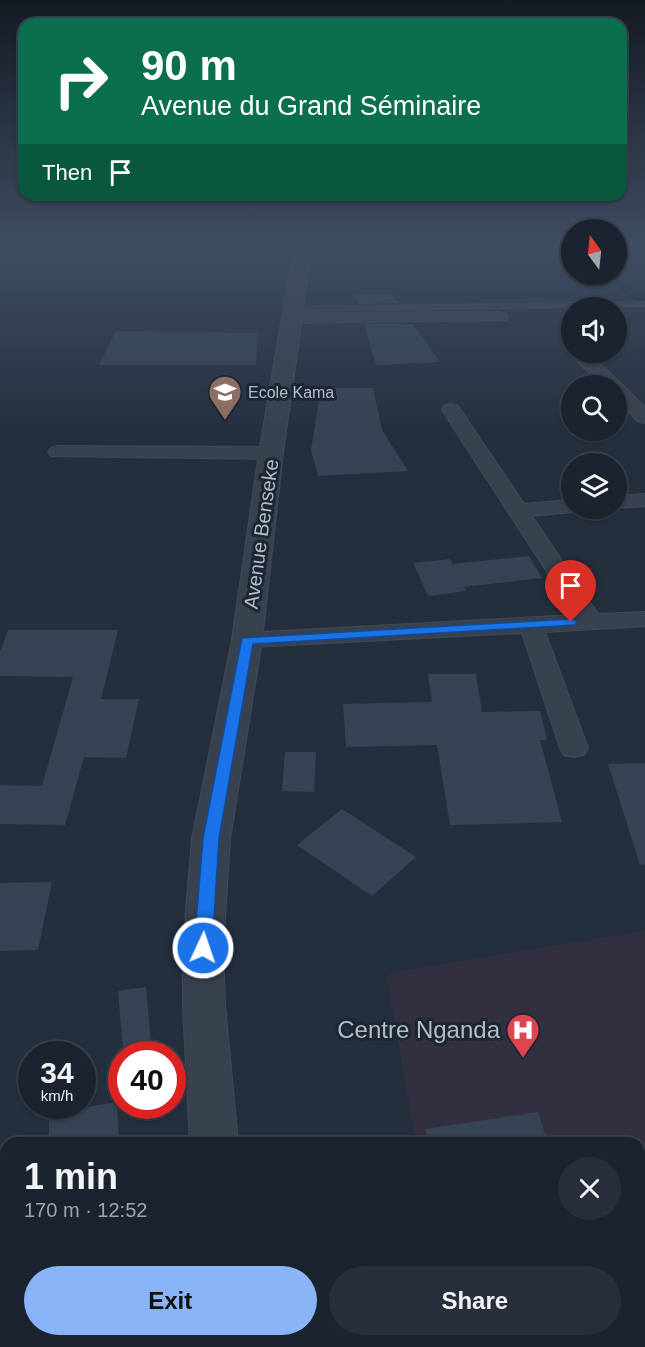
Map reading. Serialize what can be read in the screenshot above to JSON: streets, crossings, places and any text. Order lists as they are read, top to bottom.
{
  "streets": {
    "street": ["Avenue Benseke"]
  },
  "places": {
    "school or university": ["Ecole Kama"],
    "hospital": ["Centre Nganda"]
  },
  "north": "top",
  "page": {
    "turn": ["90 m", "Avenue du Grand Séminaire"],
    "then": "Then",
    "speed": "34 km/h",
    "limit": "40",
    "heading": ["1 min", "170 m · 12:52"],
    "buttons": ["Exit", "Share"]
  }
}
